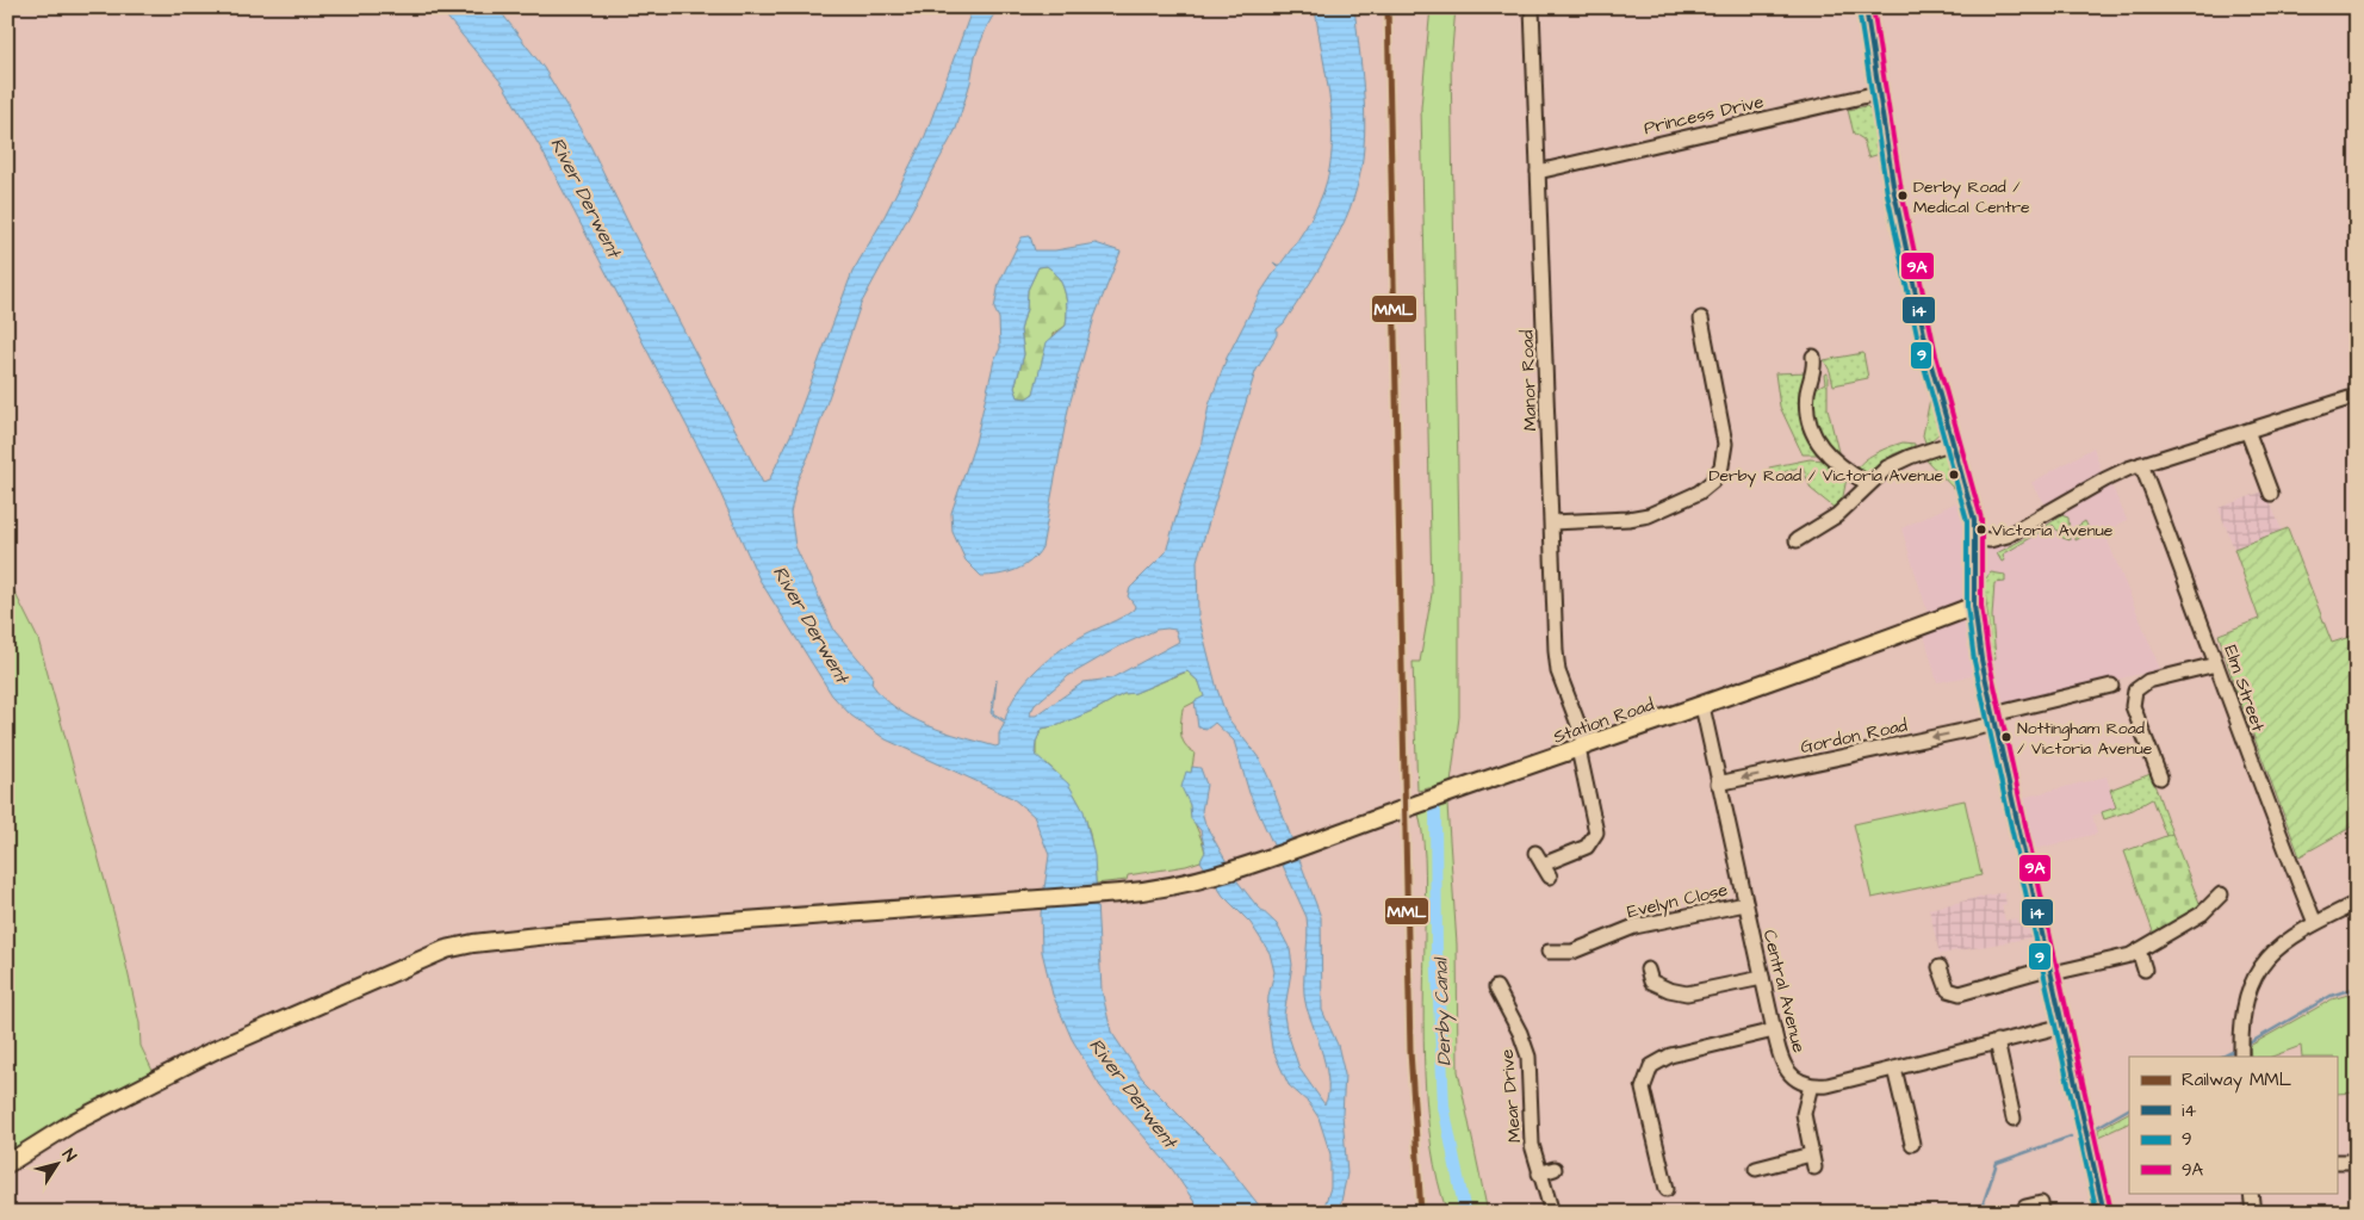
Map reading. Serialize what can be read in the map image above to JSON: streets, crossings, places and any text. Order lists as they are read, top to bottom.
{
  "streets": {
    "main road": ["Station Road"],
    "street": [
      "Princess Drive",
      "Manor Road",
      "Elm Street",
      "Gordon Road",
      "Evelyn Close",
      "Central Avenue",
      "Mear Drive"
    ]
  },
  "crossings": [
    ["Princess Drive", "Manor Road"],
    ["Manor Road", "Station Road"],
    ["Station Road", "Central Avenue"],
    ["Gordon Road", "Central Avenue"],
    ["Evelyn Close", "Central Avenue"]
  ],
  "one_way": ["Gordon Road"],
  "water": ["River Derwent", "Derby Canal"],
  "places": [
    "Derby Road / Medical Centre",
    "Derby Road / Victoria Avenue",
    "Victoria Avenue",
    "Nottingham Road / Victoria Avenue"
  ],
  "lines": [
    "rail line MML",
    "transit line i4",
    "transit line 9A",
    "transit line 9"
  ],
  "legend": [
    "Railway MML",
    "i4",
    "9",
    "9A"
  ],
  "north": "top right"
}
